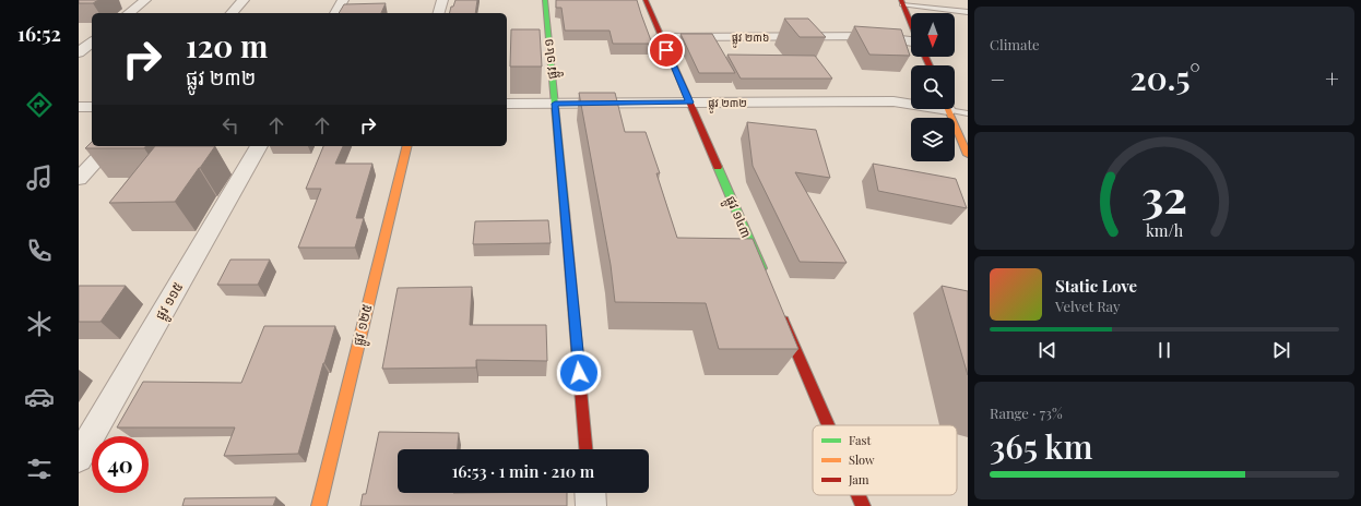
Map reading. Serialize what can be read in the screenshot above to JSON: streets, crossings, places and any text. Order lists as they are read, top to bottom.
{
  "streets": {
    "street": [
      "ផ្លូវ ២៣៦",
      "ផ្លូវ ១៤១",
      "ផ្លូវ ២៣២",
      "ផ្លូវ ១៤៣",
      "ផ្លូវ ១១៥",
      "ផ្លូវ ១២៥"
    ]
  },
  "crossings": [
    ["ផ្លូវ ២៣៦", "ផ្លូវ ១៤៣"],
    ["ផ្លូវ ១៤១", "ផ្លូវ ២៣២"],
    ["ផ្លូវ ២៣២", "ផ្លូវ ១៤៣"]
  ],
  "legend": ["Fast", "Slow", "Jam"],
  "north": "bottom",
  "page": {
    "tabs": "16:52",
    "tile": [
      "Climate",
      ["Range · 73%", "365 km"]
    ],
    "turn": ["120 m", "ផ្លូវ ២៣២"],
    "heat": ["−", "20.5°", "+"],
    "song": ["Static Love", "Velvet Ray"],
    "limit": "40",
    "trip": "16:53 · 1 min · 210 m",
    "gauge": ["32", "km/h"]
  }
}
